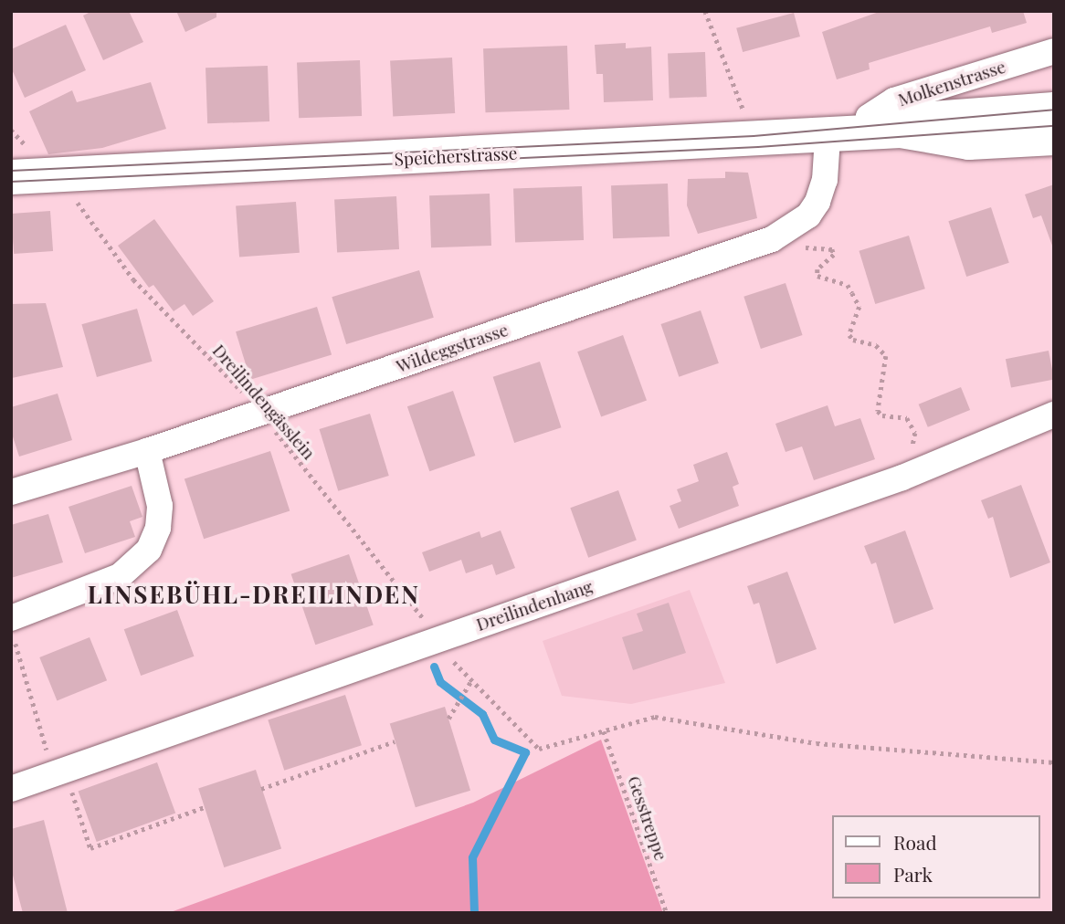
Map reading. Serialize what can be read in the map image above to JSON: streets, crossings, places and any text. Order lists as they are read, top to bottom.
{
  "streets": {
    "main road": ["Speicherstrasse"],
    "street": ["Molkenstrasse", "Wildeggstrasse", "Dreilindenhang"],
    "path": ["Dreilindengässlein", "Gesstreppe"]
  },
  "crossings": [
    ["Molkenstrasse", "Speicherstrasse"],
    ["Speicherstrasse", "Wildeggstrasse"],
    ["Wildeggstrasse", "Dreilindengässlein"]
  ],
  "districts": ["LINSEBÜHL-DREILINDEN"],
  "legend": ["Road", "Park"]
}
